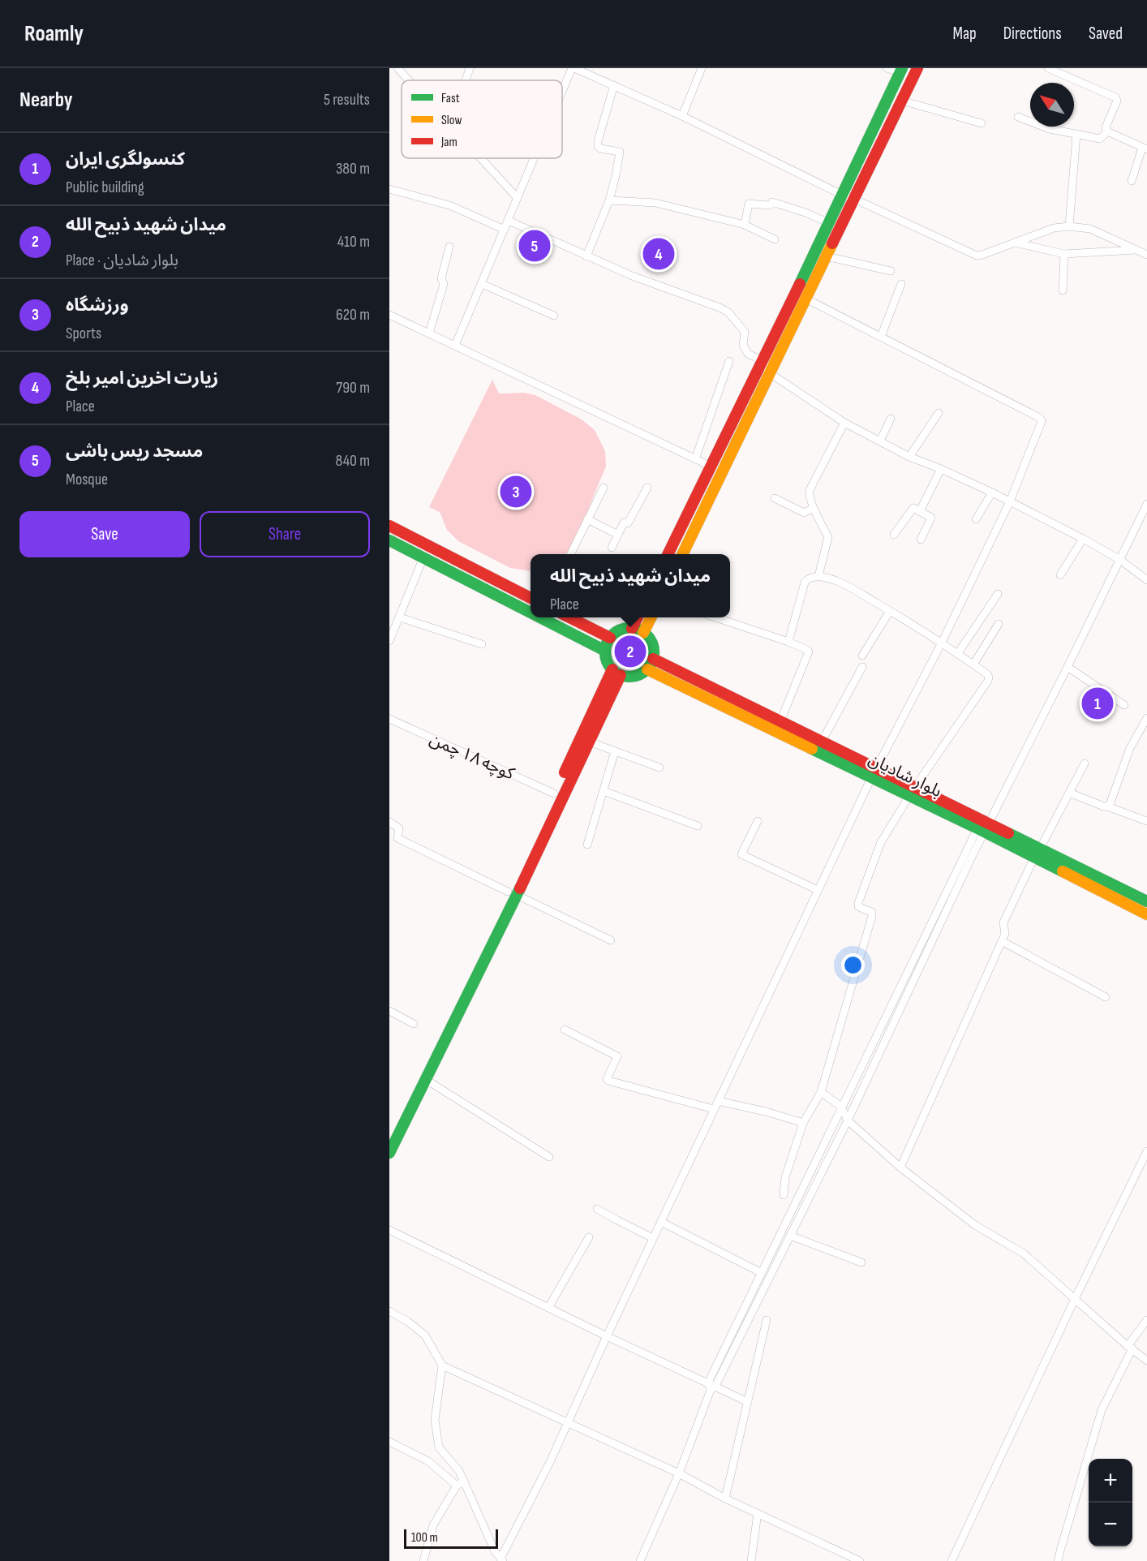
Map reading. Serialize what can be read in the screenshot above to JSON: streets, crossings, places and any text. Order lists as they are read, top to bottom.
{
  "streets": {
    "main road": ["بلوار شادیان"],
    "street": ["كوچه ١٨ چمن"]
  },
  "legend": ["Fast", "Slow", "Jam"],
  "scale_bar": "100 m",
  "north": "top left",
  "page": {
    "header": "Roamly",
    "nav": ["Map", "Directions", "Saved"],
    "heading": ["Nearby", "5 results"],
    "list": [
      {
        "mark": "1",
        "name": "کنسولگری ایران",
        "note": "Public building",
        "value": "380 m"
      },
      {
        "mark": "2",
        "name": "میدان شهید ذبیح الله",
        "note": "Place · بلوار شادیان",
        "value": "410 m"
      },
      {
        "mark": "3",
        "name": "ورزشگاه",
        "note": "Sports",
        "value": "620 m"
      },
      {
        "mark": "4",
        "name": "زیارت اخرین امیر بلخ",
        "note": "Place",
        "value": "790 m"
      },
      {
        "mark": "5",
        "name": "مسجد ریس باشی",
        "note": "Mosque",
        "value": "840 m"
      }
    ],
    "pins": [
      "5",
      "4",
      "3",
      "2",
      "1"
    ],
    "buttons": ["Save", "Share"],
    "popup": ["میدان شهید ذبیح الله", "Place"],
    "map_buttons": ["+", "−"],
    "scale": "100 m"
  }
}
